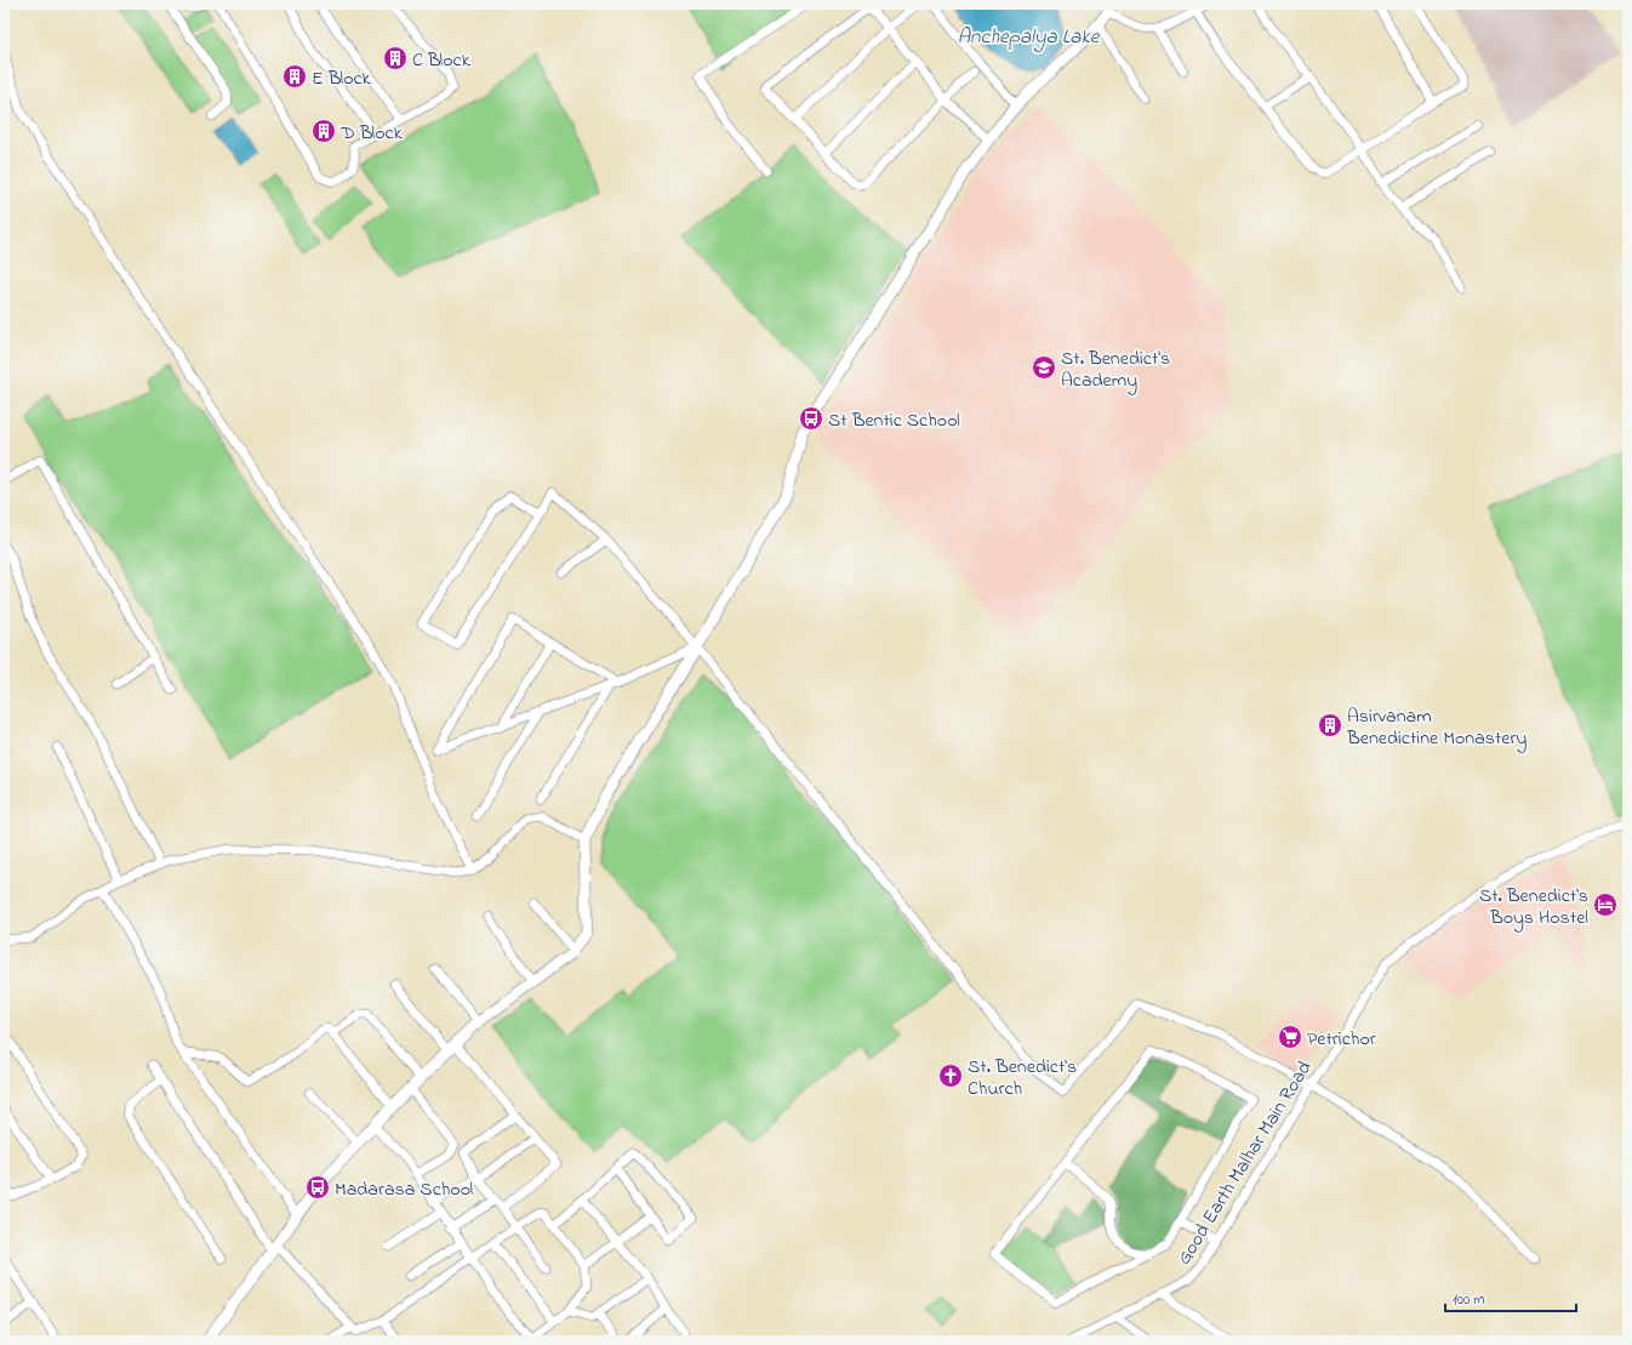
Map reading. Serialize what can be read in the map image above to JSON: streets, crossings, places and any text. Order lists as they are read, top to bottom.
{
  "streets": {
    "street": ["Good Earth Malhar Main Road"]
  },
  "water": ["Anchepalya Lake"],
  "places": {
    "building": [
      "C Block",
      "E Block",
      "D Block",
      "Asirvanam Benedictine Monastery"
    ],
    "school or university": ["St. Benedict's Academy"],
    "bus stop": ["St Bentic School", "Madarasa School"],
    "hotel": ["St. Benedict's Boys Hostel"],
    "supermarket": ["Petrichor"],
    "church": ["St. Benedict's Church"]
  },
  "scale_bar": "100 m"
}
